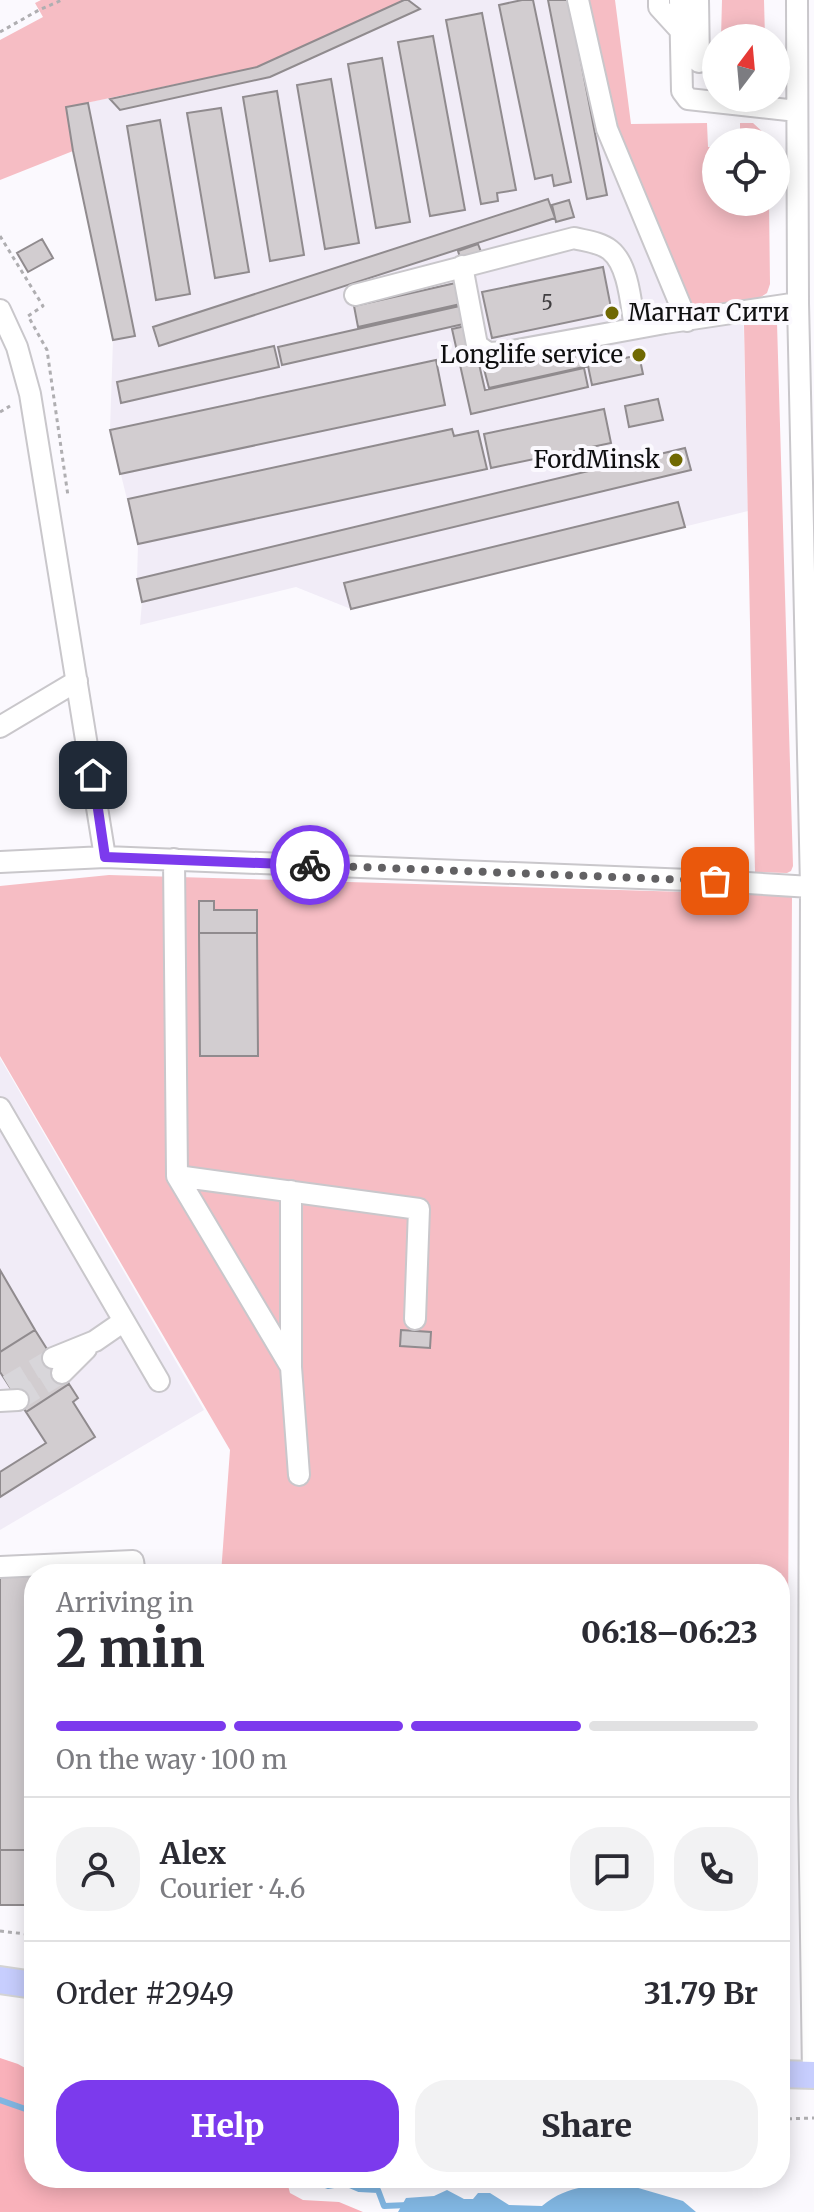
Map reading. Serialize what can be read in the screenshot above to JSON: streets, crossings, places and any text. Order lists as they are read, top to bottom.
{
  "places": ["Магнат Cити", "Longlife service", "FordMinsk"],
  "house_numbers": ["5"],
  "north": "top",
  "page": {
    "heading": ["2 min", "Arriving in", "06:18–06:23"],
    "panel": [
      "Alex",
      "Courier · 4.6",
      "Order #2949",
      "31.79 Br"
    ],
    "bar": "On the way · 100 m",
    "buttons": ["Help", "Share"]
  }
}
